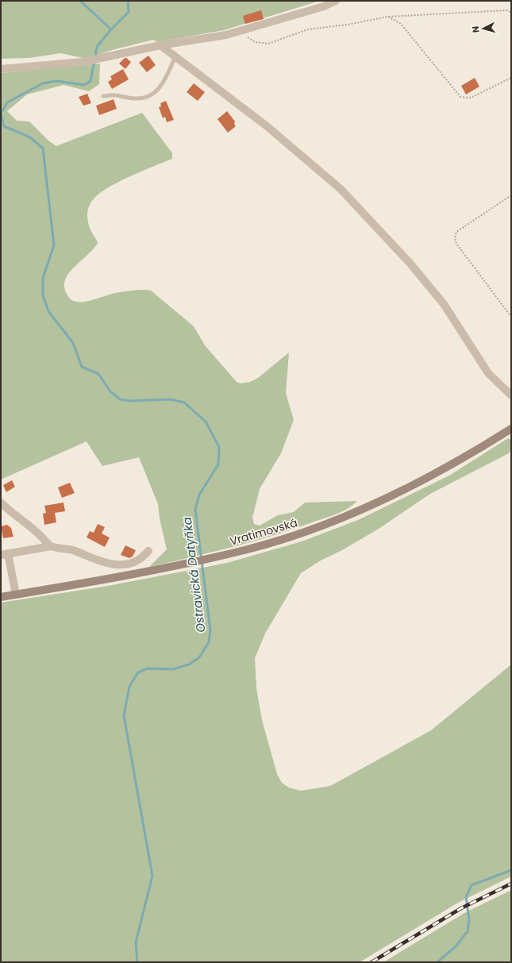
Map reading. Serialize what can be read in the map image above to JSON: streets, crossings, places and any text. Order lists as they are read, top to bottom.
{
  "streets": {
    "main road": ["Vratimovská"]
  },
  "water": ["Ostravická Datyňka"],
  "north": "left"
}
